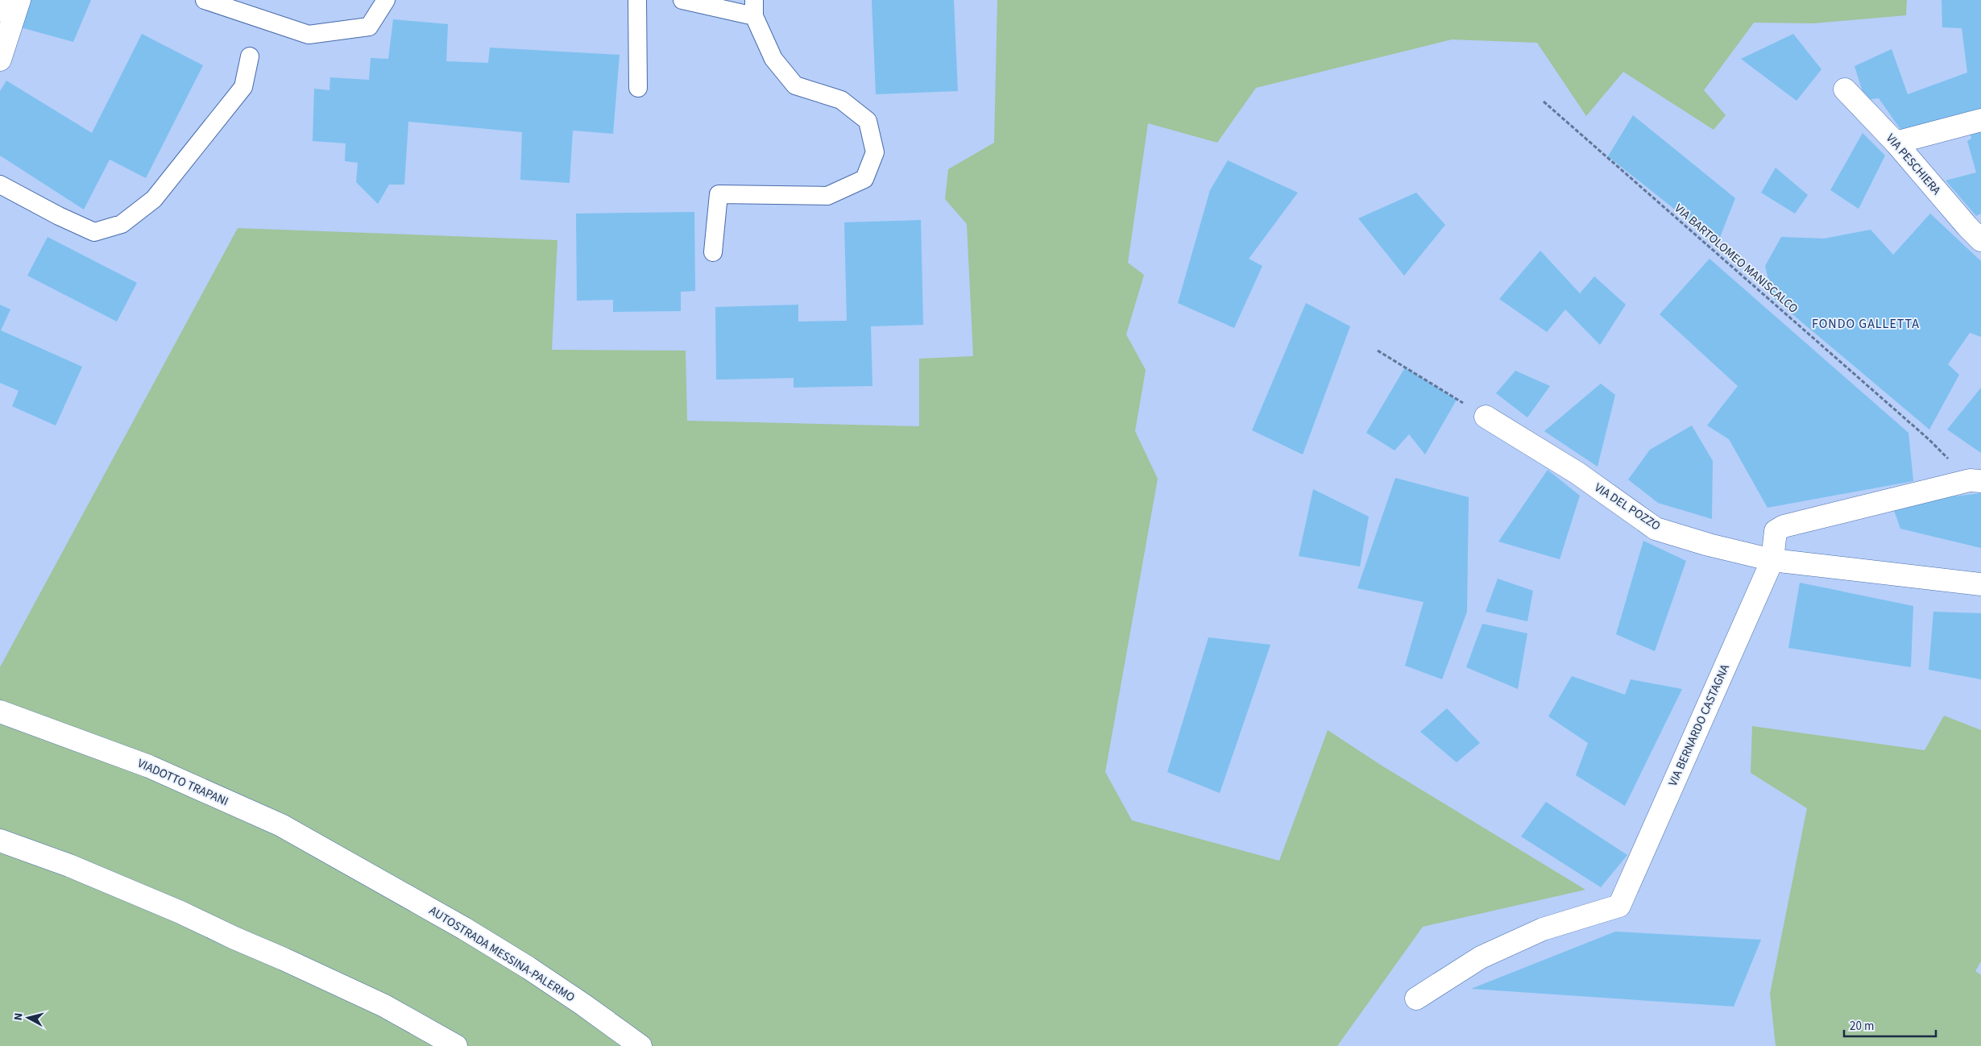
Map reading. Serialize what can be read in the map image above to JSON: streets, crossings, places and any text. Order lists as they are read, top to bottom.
{
  "streets": {
    "main road": [
      "VIA PESCHIERA",
      "VIA DEL POZZO",
      "VIA BERNARDO CASTAGNA",
      "VIADOTTO TRAPANI",
      "AUTOSTRADA MESSINA-PALERMO"
    ],
    "path": ["VIA BARTOLOMEO MANISCALCO"]
  },
  "crossings": [
    ["VIA BARTOLOMEO MANISCALCO", "VIA BERNARDO CASTAGNA"],
    ["VIA DEL POZZO", "VIA BERNARDO CASTAGNA"],
    ["VIADOTTO TRAPANI", "AUTOSTRADA MESSINA-PALERMO"]
  ],
  "districts": ["FONDO GALLETTA"],
  "scale_bar": "20 m",
  "north": "left"
}
